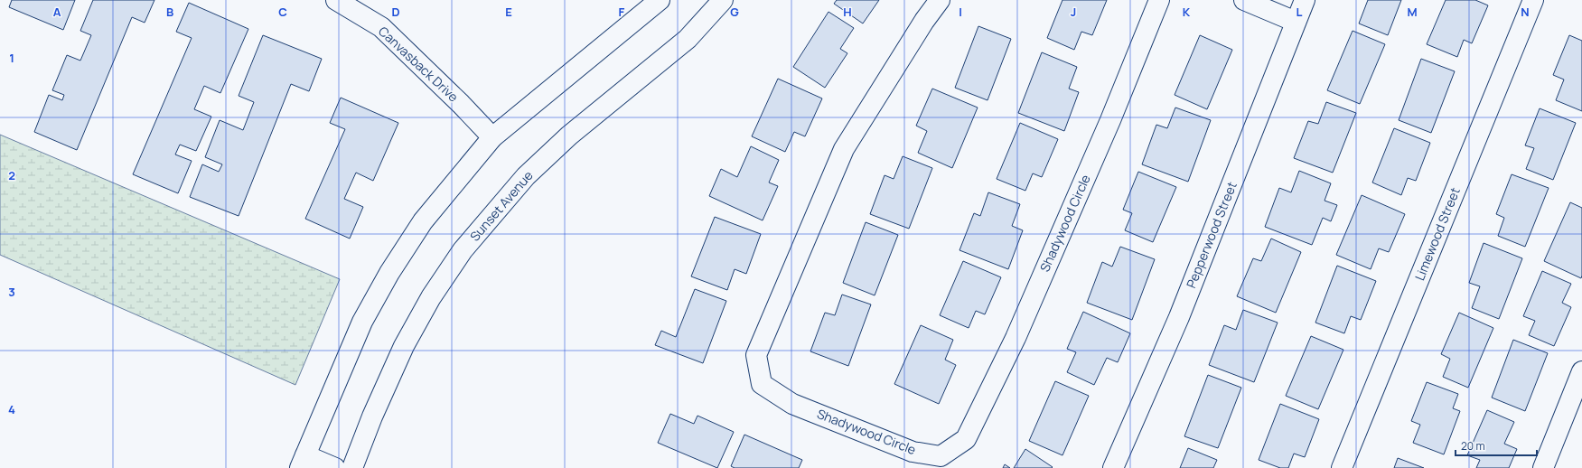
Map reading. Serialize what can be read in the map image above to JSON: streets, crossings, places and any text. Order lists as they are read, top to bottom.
{
  "streets": {
    "street": [
      "Canvasback Drive",
      "Sunset Avenue",
      "Shadywood Circle",
      "Limewood Street",
      "Pepperwood Street"
    ]
  },
  "scale_bar": "20 m",
  "grid": {
    "columns": [
      "A",
      "B",
      "C",
      "D",
      "E",
      "F",
      "G",
      "H",
      "I",
      "J",
      "K",
      "L",
      "M",
      "N"
    ],
    "rows": [
      "1",
      "2",
      "3",
      "4"
    ]
  }
}
